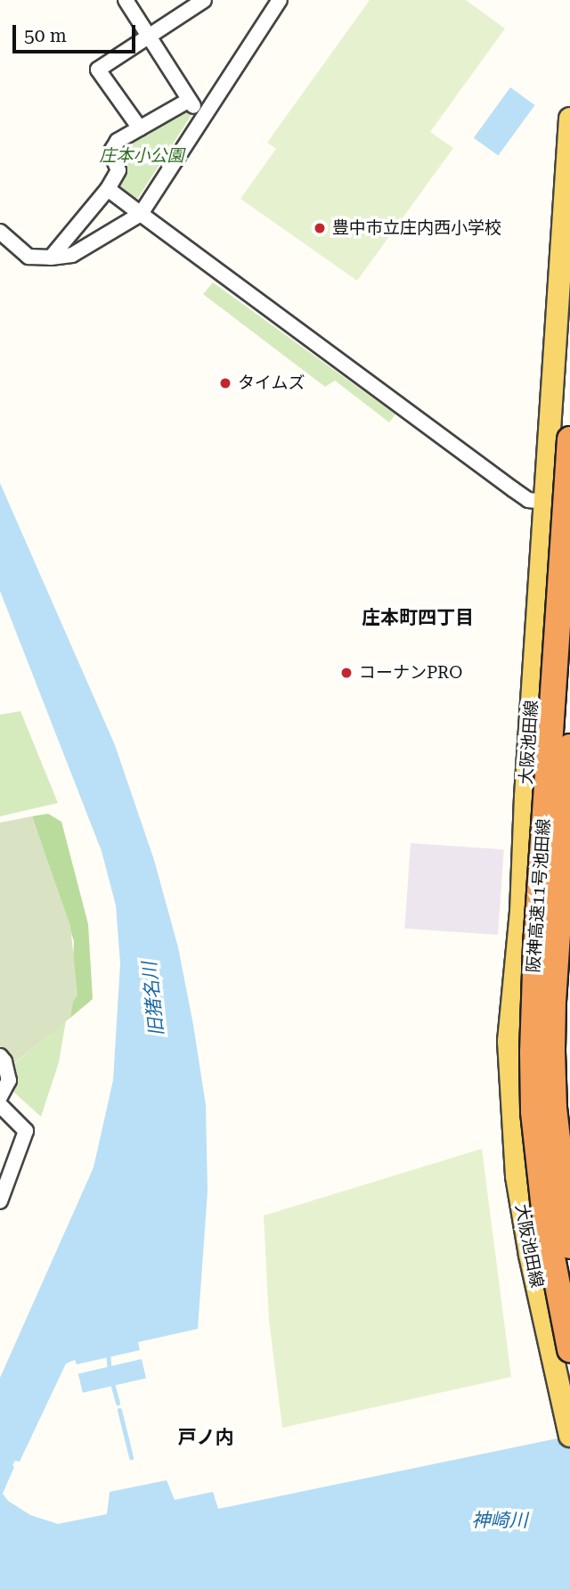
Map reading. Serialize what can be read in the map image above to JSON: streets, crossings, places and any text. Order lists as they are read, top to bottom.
{
  "streets": {
    "highway": ["阪神高速11号池田線"],
    "main road": ["大阪池田線"]
  },
  "crossings": [
    ["大阪池田線", "阪神高速11号池田線"]
  ],
  "districts": ["庄本町四丁目", "戸ノ内"],
  "water": ["旧猪名川", "神崎川"],
  "parks": ["庄本小公園"],
  "places": ["豊中市立庄内西小学校", "タイムズ", "コーナンPRO"],
  "scale_bar": "50 m"
}
